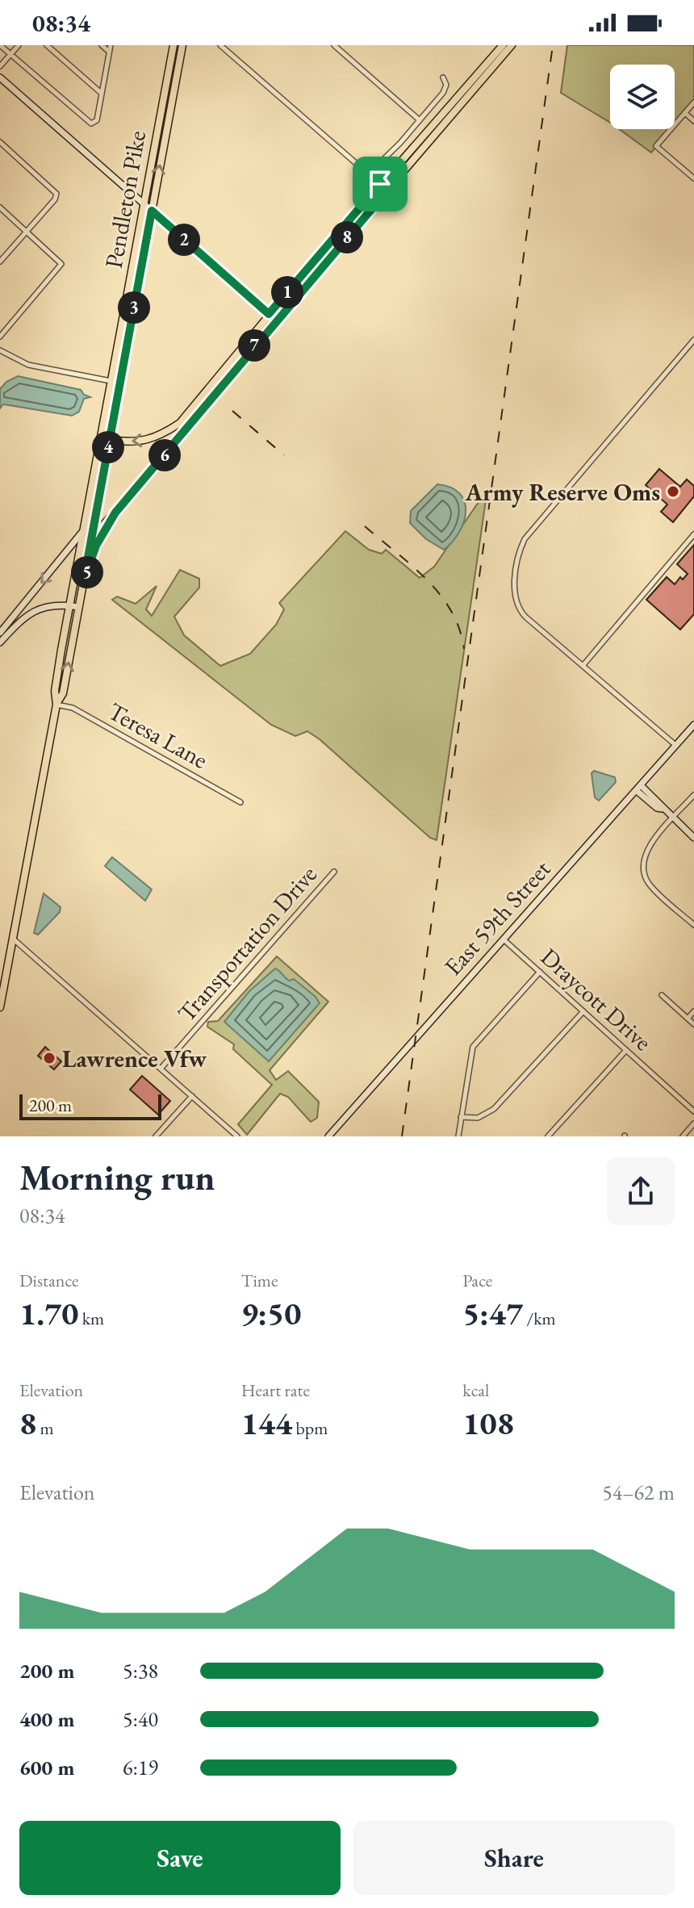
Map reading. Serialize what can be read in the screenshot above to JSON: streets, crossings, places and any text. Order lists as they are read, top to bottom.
{
  "streets": {
    "main road": ["Pendleton Pike"],
    "street": [
      "Teresa Lane",
      "East 59th Street",
      "Transportation Drive",
      "Draycott Drive"
    ]
  },
  "crossings": [
    ["Pendleton Pike", "Teresa Lane"],
    ["East 59th Street", "Draycott Drive"]
  ],
  "places": ["Army Reserve Oms", "Lawrence Vfw"],
  "scale_bar": "200 m",
  "page": {
    "status": "08:34",
    "pins": [
      "8",
      "2",
      "1",
      "3",
      "7",
      "4",
      "6",
      "5"
    ],
    "scale": "200 m",
    "heading": ["Morning run", "08:34"],
    "stats": [
      ["Distance", "1.70 km"],
      ["Time", "9:50"],
      ["Pace", "5:47 /km"],
      ["Elevation", "8 m"],
      ["Heart rate", "144 bpm"],
      ["kcal", "108"]
    ],
    "chart": ["Elevation", "54–62 m"],
    "list": [
      {
        "name": "200 m",
        "note": "5:38"
      },
      {
        "name": "400 m",
        "note": "5:40"
      },
      {
        "name": "600 m",
        "note": "6:19"
      }
    ],
    "buttons": ["Save", "Share"]
  }
}
